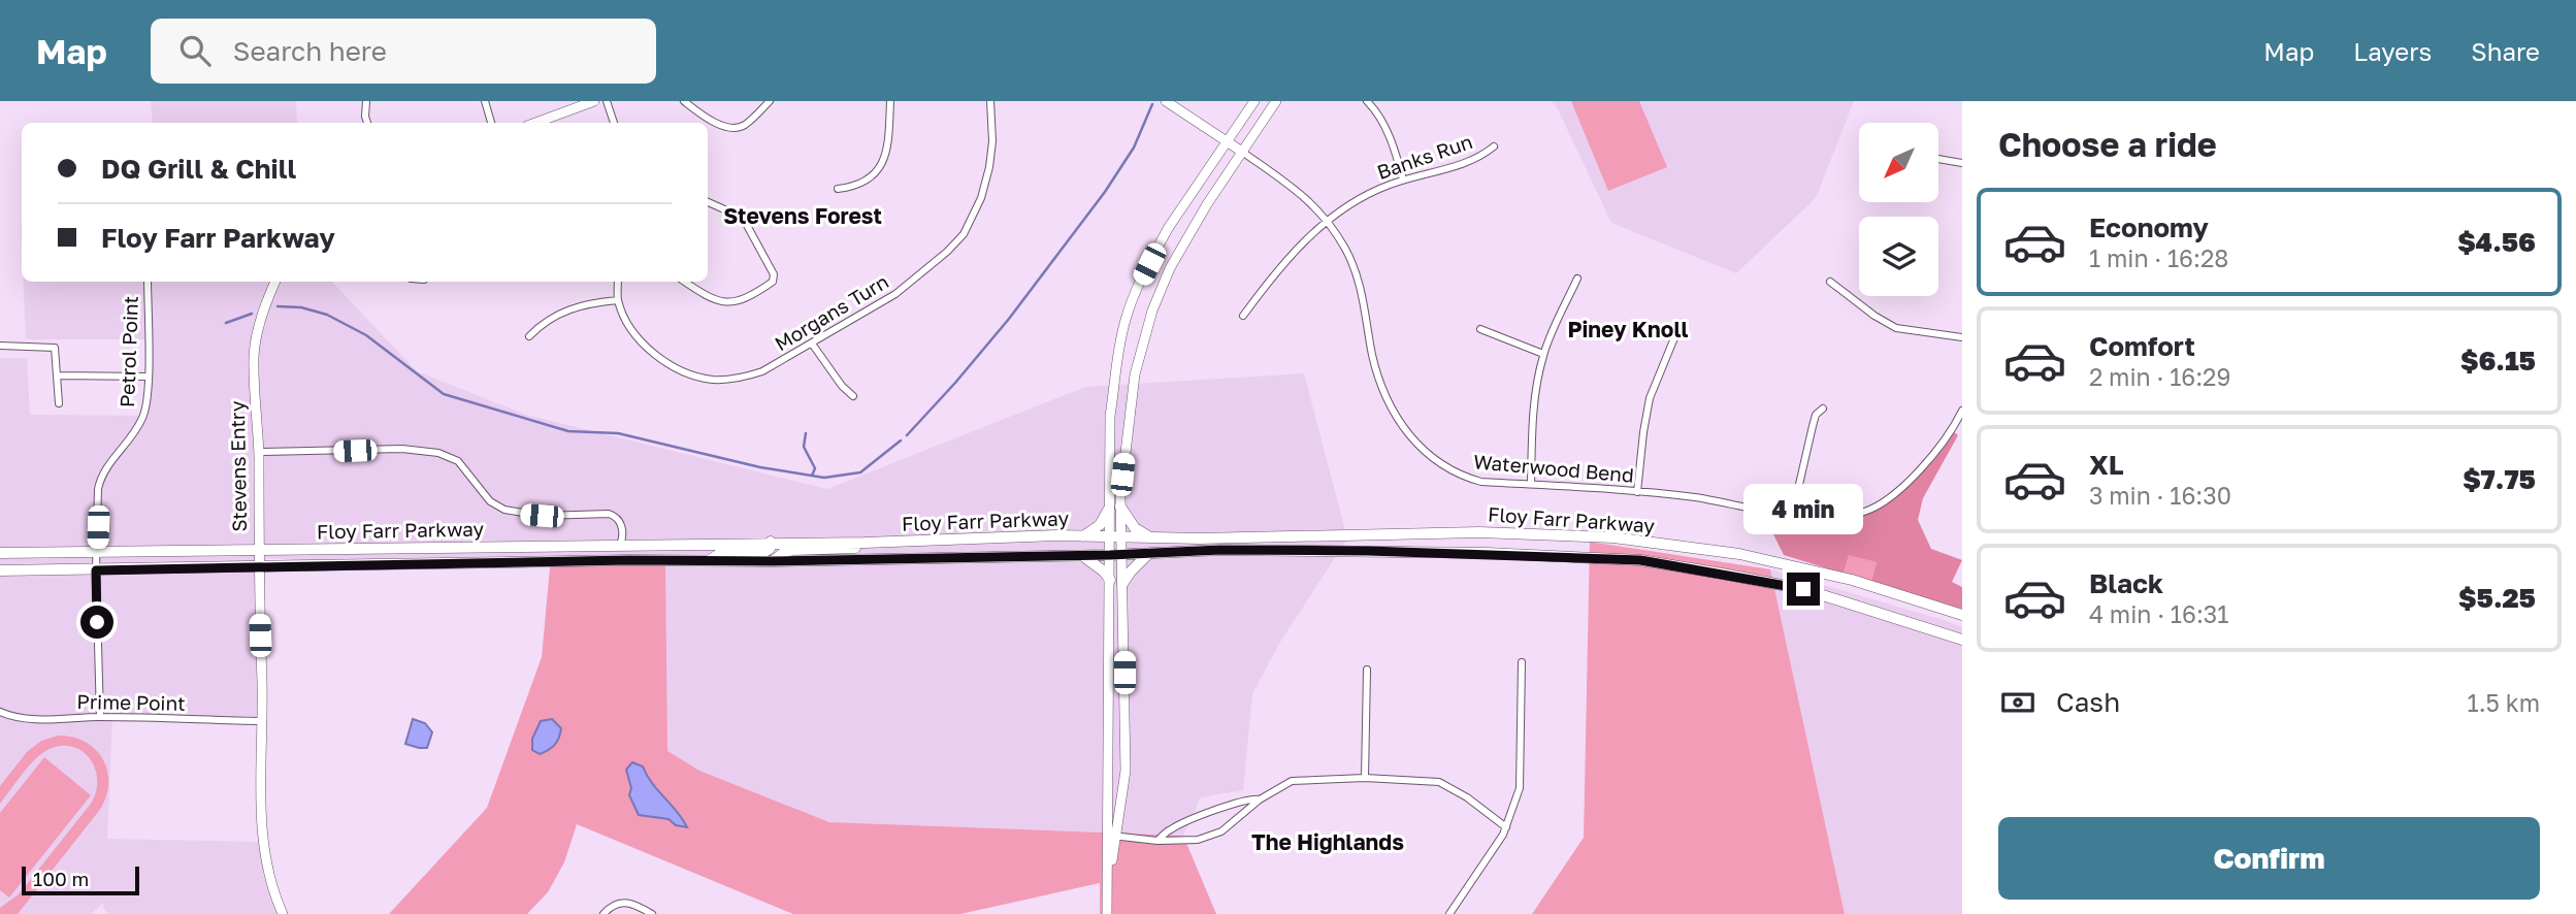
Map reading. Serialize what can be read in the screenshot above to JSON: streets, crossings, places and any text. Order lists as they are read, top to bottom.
{
  "streets": {
    "main road": ["Floy Farr Parkway"],
    "street": [
      "Banks Run",
      "Morgans Turn",
      "Petrol Point",
      "Stevens Entry",
      "Waterwood Bend",
      "Prime Point"
    ]
  },
  "crossings": [
    ["Banks Run", "Waterwood Bend"],
    ["Petrol Point", "Floy Farr Parkway"],
    ["Petrol Point", "Prime Point"],
    ["Stevens Entry", "Floy Farr Parkway"],
    ["Stevens Entry", "Prime Point"]
  ],
  "districts": ["Stevens Forest", "Piney Knoll", "The Highlands"],
  "scale_bar": "100 m",
  "north": "bottom left",
  "page": {
    "header": "Map",
    "search": "Search here",
    "nav": ["Map", "Layers", "Share"],
    "heading": "Choose a ride",
    "banner": ["DQ Grill & Chill", "Floy Farr Parkway"],
    "list": [
      {
        "name": "Economy",
        "note": "1 min · 16:28",
        "value": "$4.56"
      },
      {
        "name": "Comfort",
        "note": "2 min · 16:29",
        "value": "$6.15"
      },
      {
        "name": "XL",
        "note": "3 min · 16:30",
        "value": "$7.75"
      },
      {
        "name": "Black",
        "note": "4 min · 16:31",
        "value": "$5.25"
      }
    ],
    "bubble": "4 min",
    "pay": ["Cash", "1.5 km"],
    "buttons": "Confirm",
    "scale": "100 m"
  }
}
